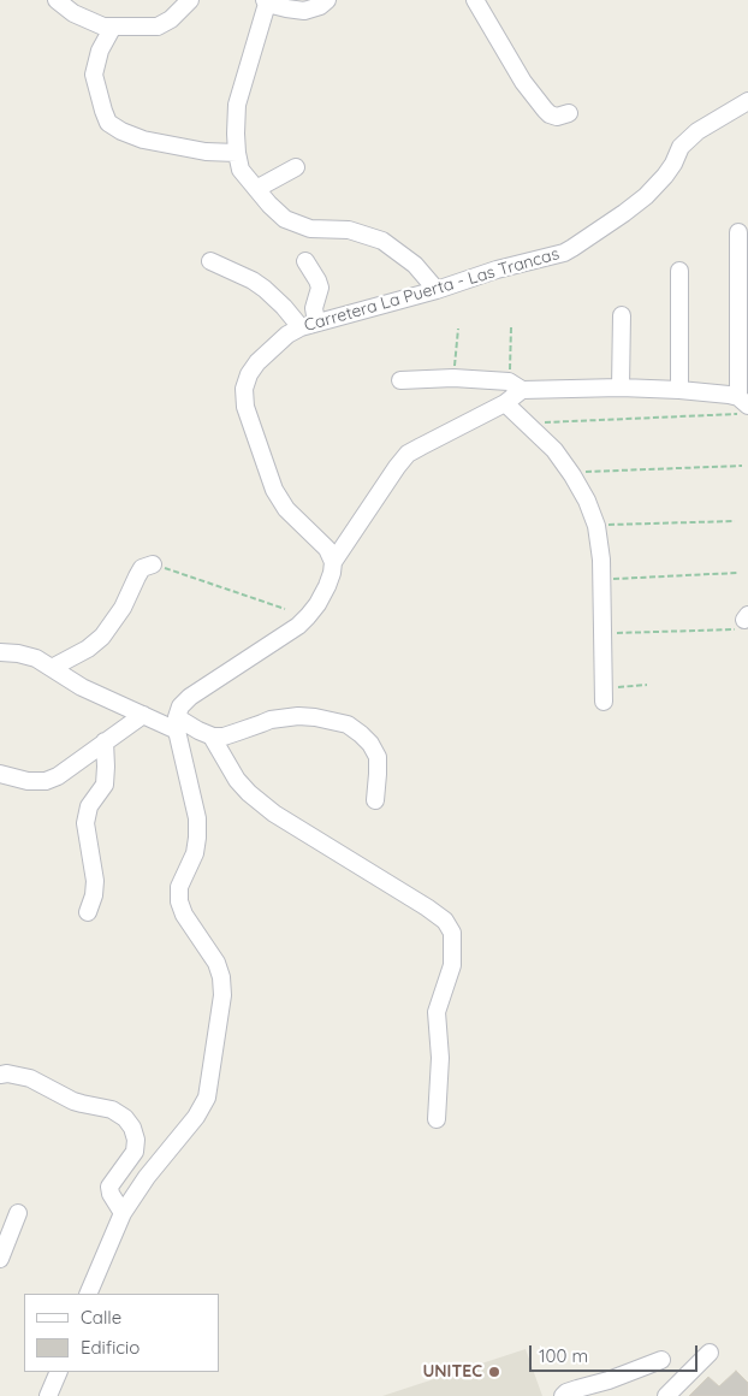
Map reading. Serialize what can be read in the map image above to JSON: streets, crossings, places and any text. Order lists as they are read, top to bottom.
{
  "streets": {
    "street": ["Carretera La Puerta - Las Trancas"]
  },
  "places": ["UNITEC"],
  "legend": ["Calle", "Edificio"],
  "scale_bar": "100 m"
}
